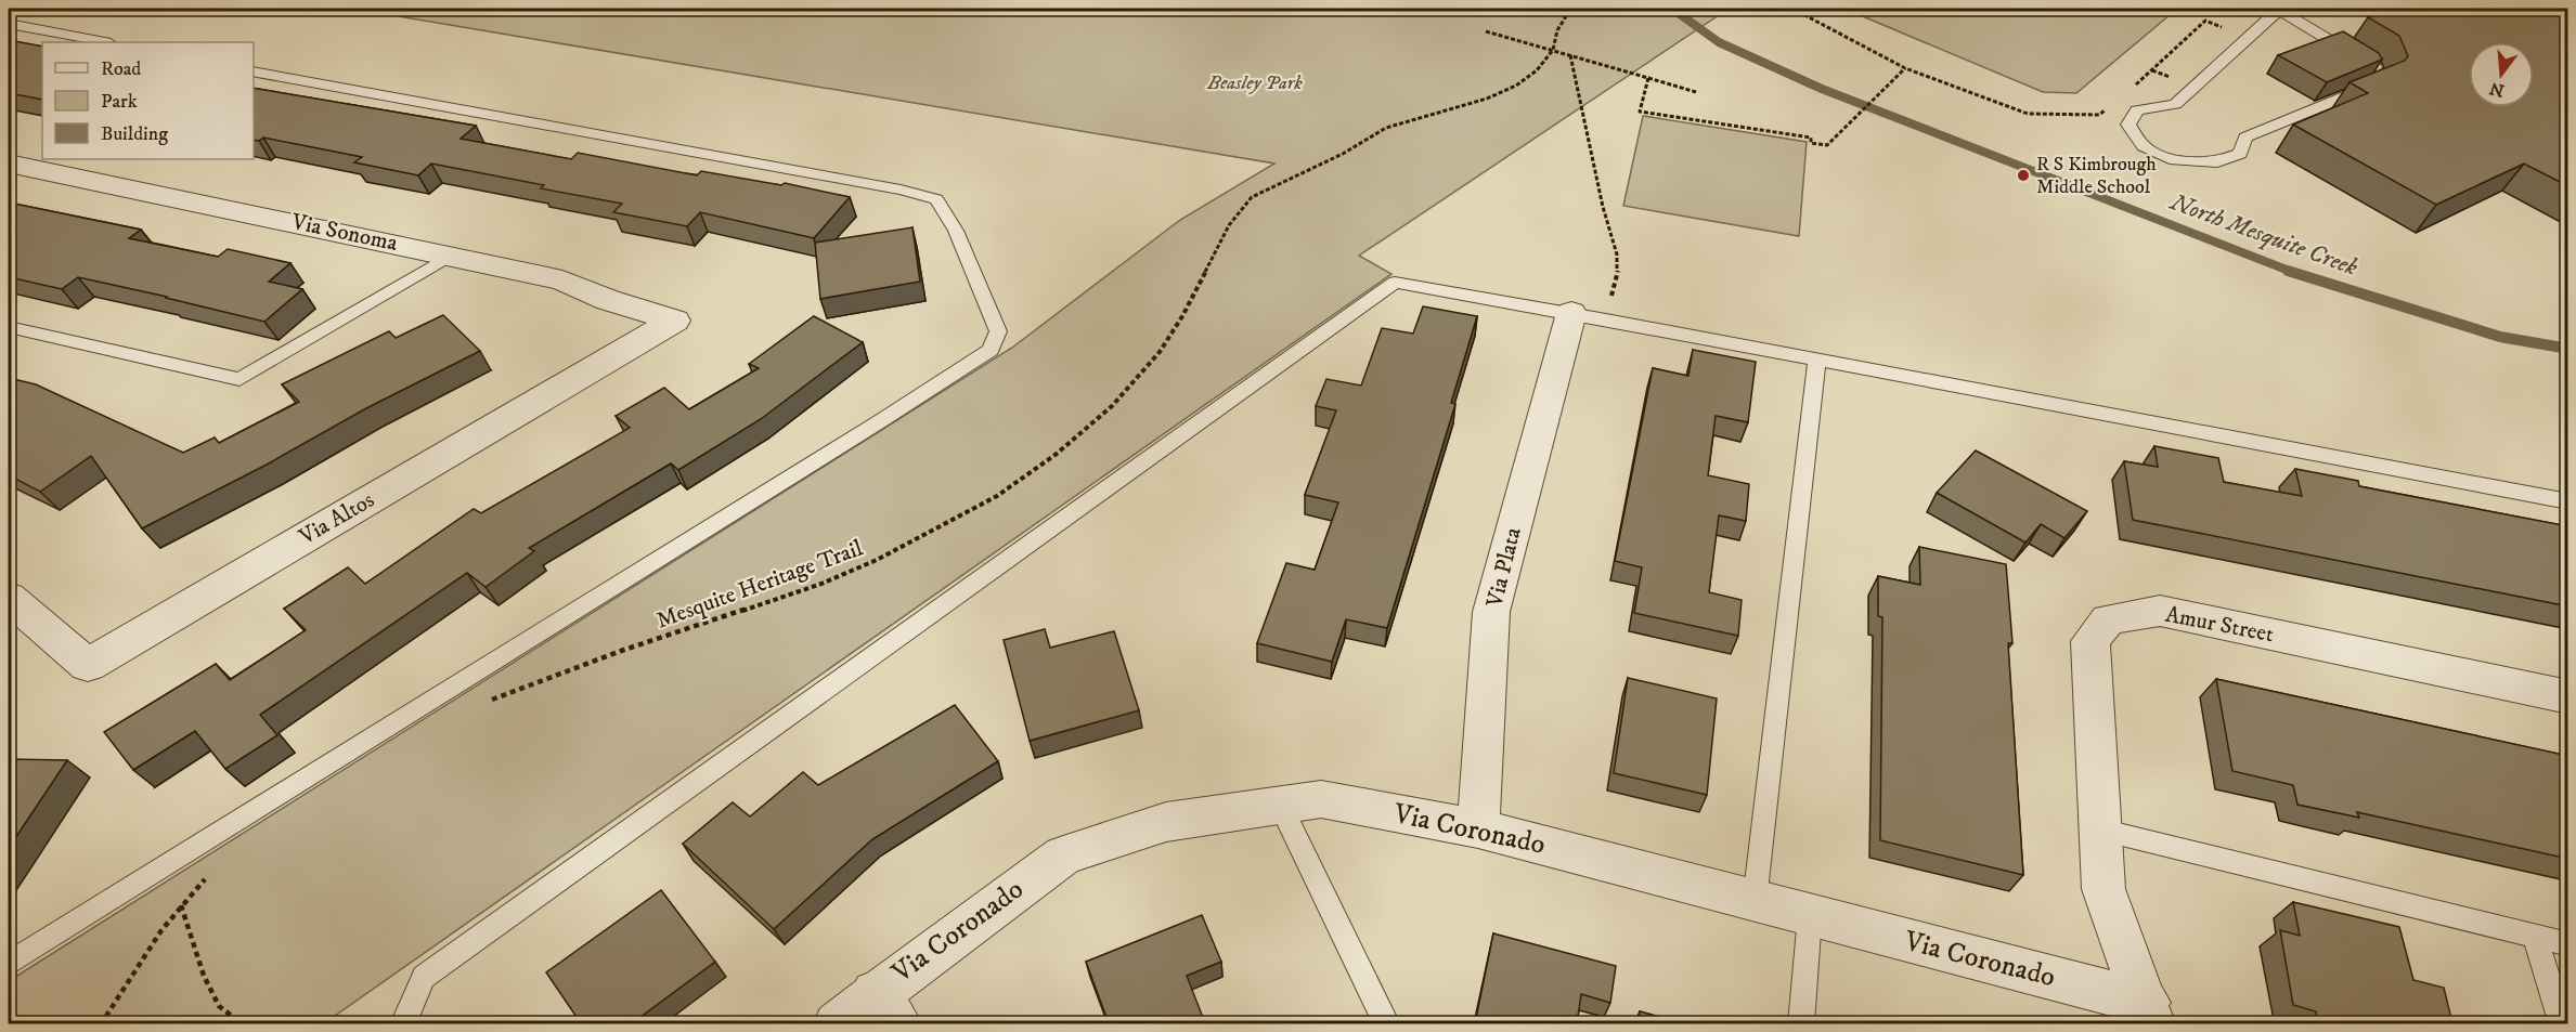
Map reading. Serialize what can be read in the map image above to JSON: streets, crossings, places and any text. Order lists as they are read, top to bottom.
{
  "streets": {
    "street": [
      "Via Sonoma",
      "Via Altos",
      "Via Plata",
      "Amur Street",
      "Via Coronado"
    ],
    "path": ["Mesquite Heritage Trail"]
  },
  "crossings": [
    ["Via Sonoma", "Via Altos"],
    ["Via Plata", "Via Coronado"],
    ["Amur Street", "Via Coronado"]
  ],
  "water": ["North Mesquite Creek"],
  "parks": ["Beasley Park"],
  "places": ["R S Kimbrough Middle School"],
  "legend": ["Road", "Park", "Building"],
  "north": "bottom"
}
